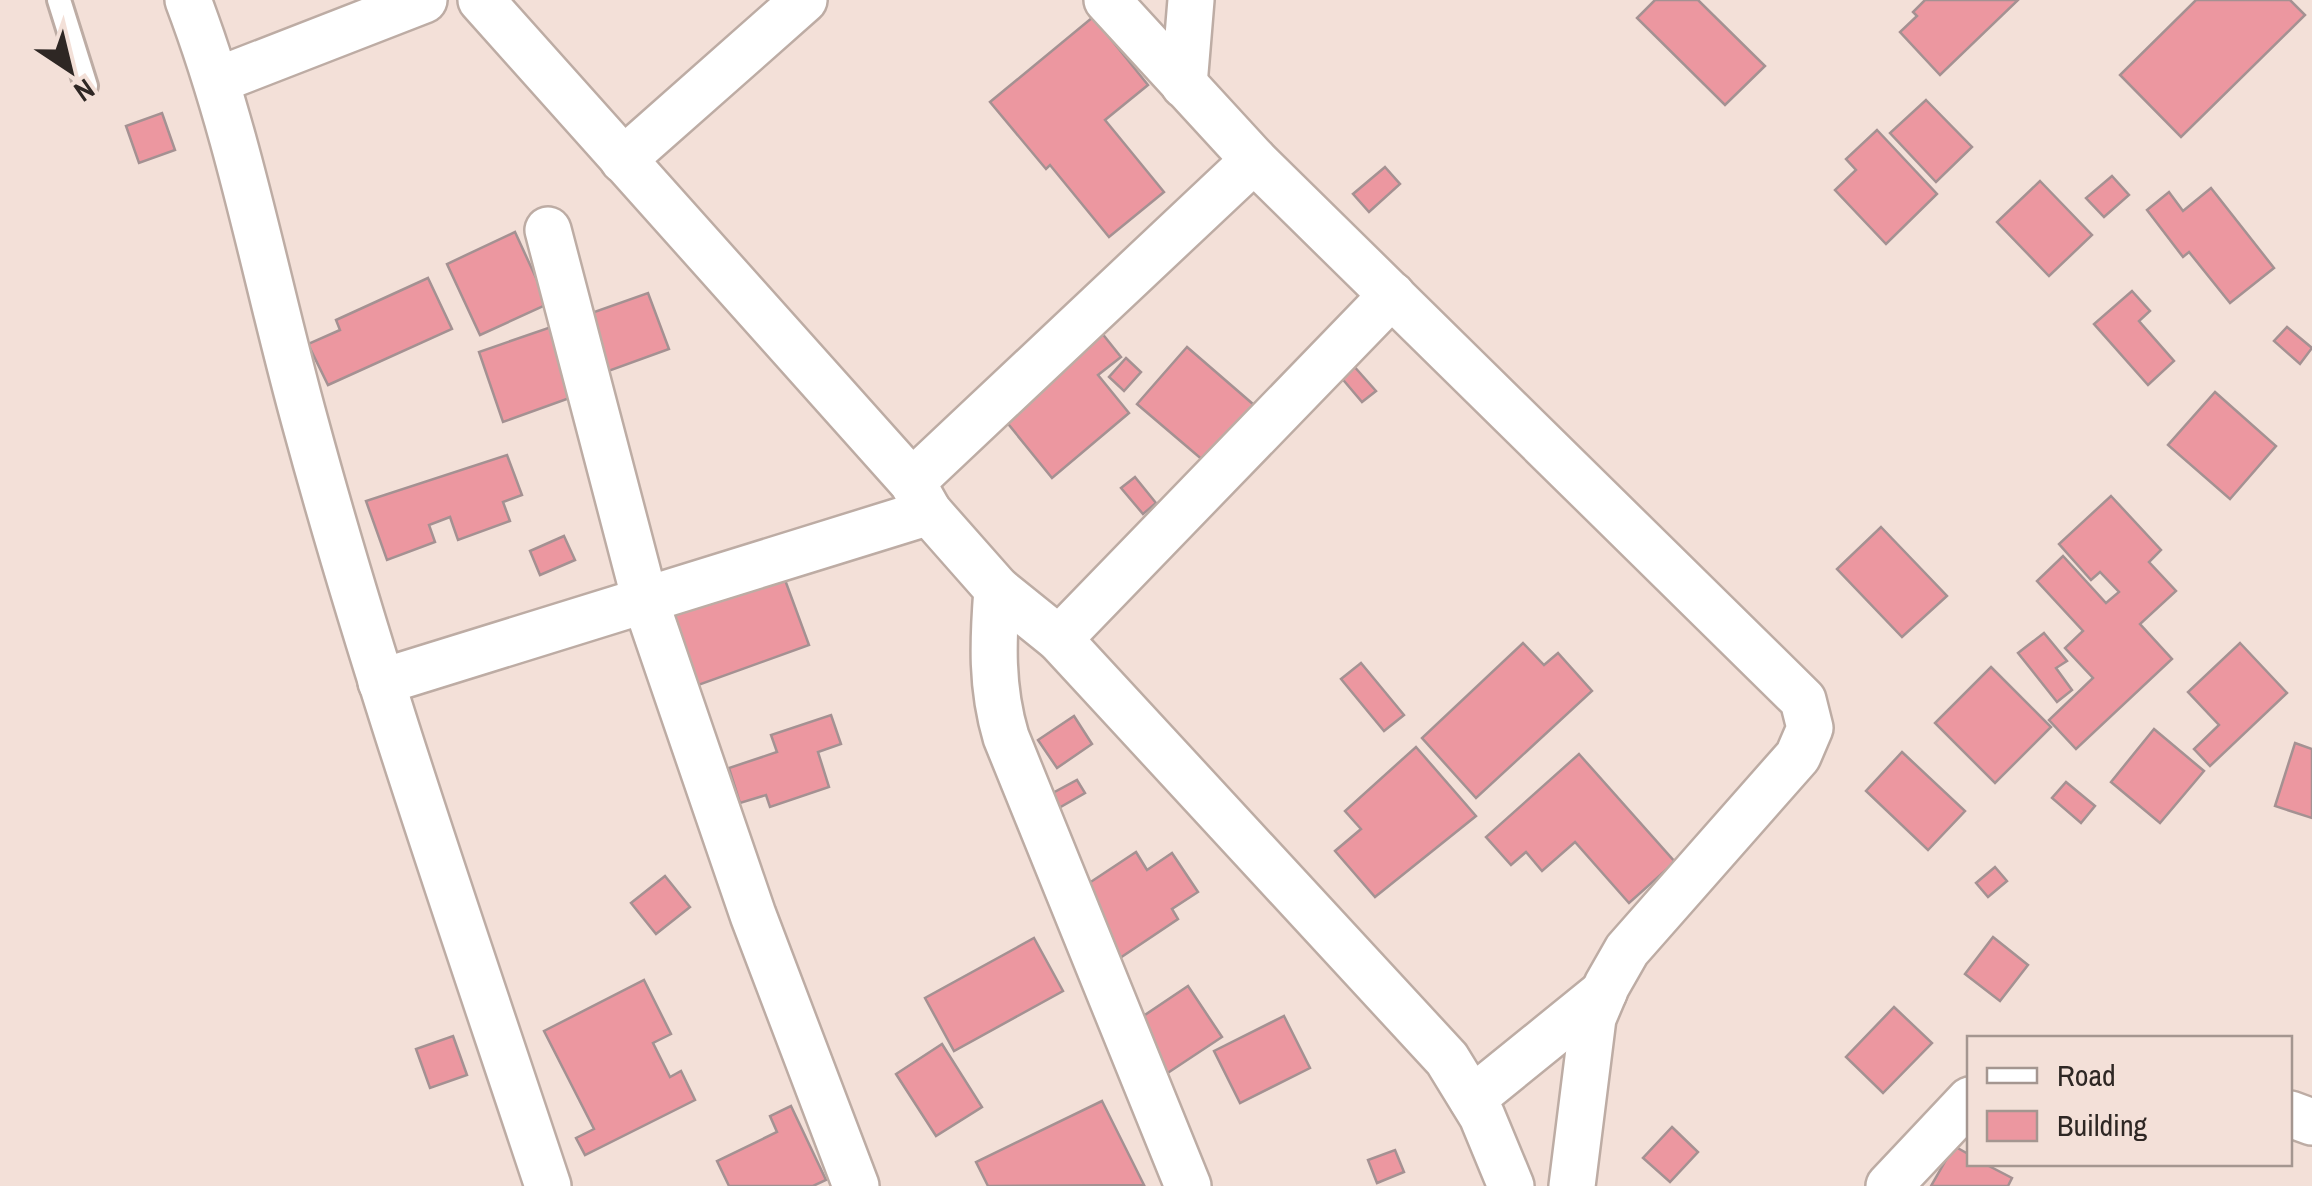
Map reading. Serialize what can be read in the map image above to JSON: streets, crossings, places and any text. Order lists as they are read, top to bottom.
{
  "legend": ["Road", "Building"],
  "north": "bottom right"
}
